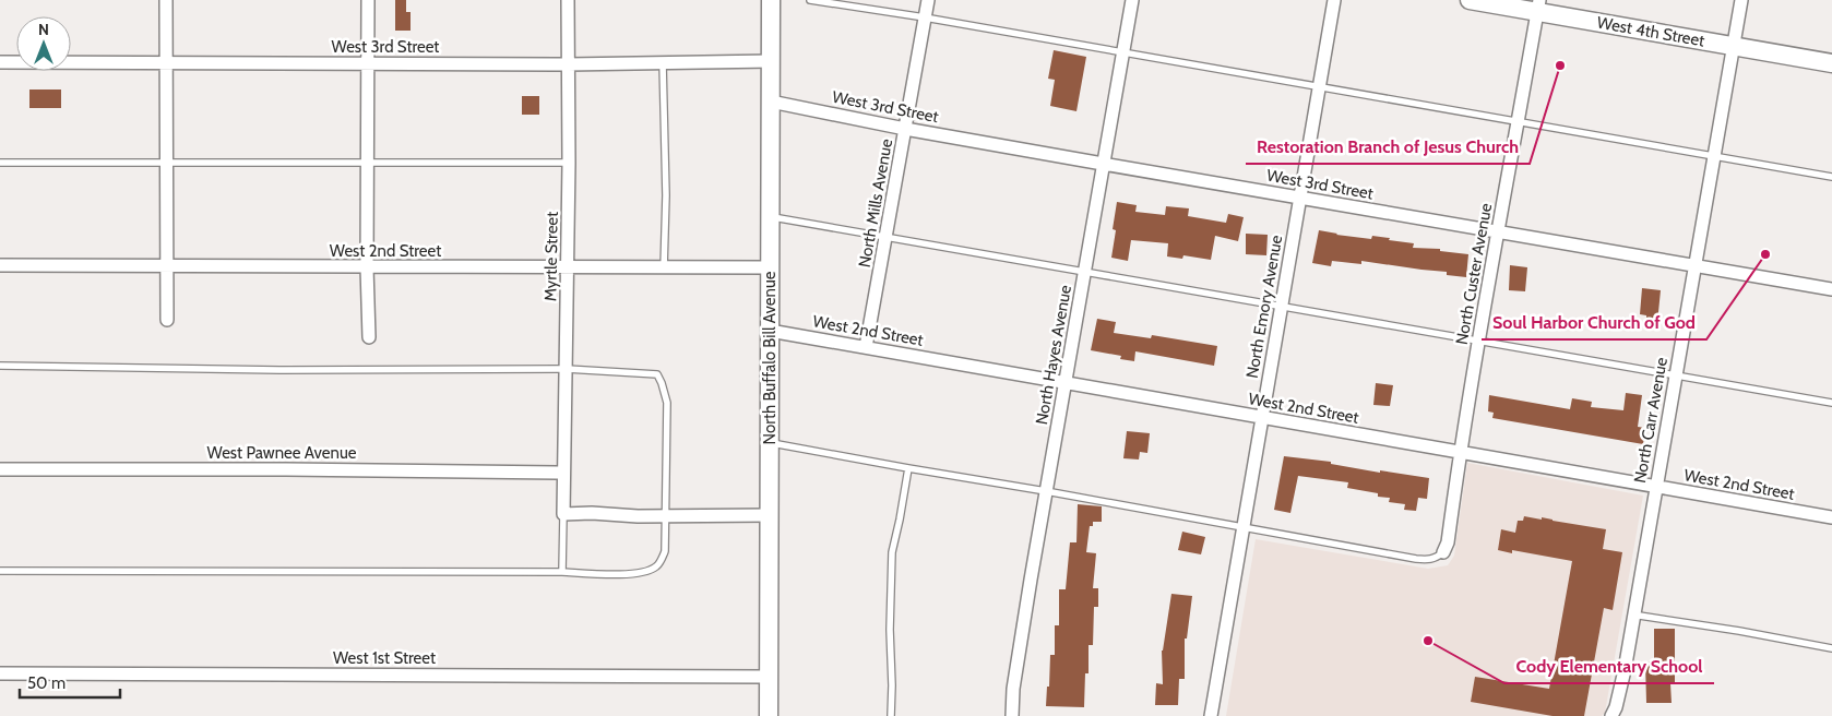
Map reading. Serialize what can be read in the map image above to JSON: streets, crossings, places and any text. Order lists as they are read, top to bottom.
{
  "streets": {
    "main road": ["West 4th Street", "North Buffalo Bill Avenue"],
    "street": [
      "West 3rd Street",
      "North Mills Avenue",
      "West 2nd Street",
      "Myrtle Street",
      "North Custer Avenue",
      "North Emory Avenue",
      "North Hayes Avenue",
      "North Carr Avenue",
      "West Pawnee Avenue",
      "West 1st Street"
    ]
  },
  "crossings": [
    ["West 4th Street", "North Custer Avenue"],
    ["West 4th Street", "North Carr Avenue"],
    ["West 3rd Street", "North Mills Avenue"],
    ["West 3rd Street", "Myrtle Street"],
    ["West 3rd Street", "North Custer Avenue"],
    ["West 3rd Street", "North Emory Avenue"],
    ["West 3rd Street", "North Hayes Avenue"],
    ["West 3rd Street", "North Buffalo Bill Avenue"],
    ["West 3rd Street", "North Carr Avenue"],
    ["North Mills Avenue", "West 2nd Street"],
    ["West 2nd Street", "Myrtle Street"],
    ["West 2nd Street", "North Custer Avenue"],
    ["West 2nd Street", "North Emory Avenue"],
    ["West 2nd Street", "North Hayes Avenue"],
    ["West 2nd Street", "North Buffalo Bill Avenue"],
    ["West 2nd Street", "North Carr Avenue"],
    ["Myrtle Street", "West Pawnee Avenue"],
    ["North Buffalo Bill Avenue", "West 1st Street"]
  ],
  "places": ["Restoration Branch of Jesus Church", "Soul Harbor Church of God", "Cody Elementary School"],
  "scale_bar": "50 m",
  "north": "top"
}
